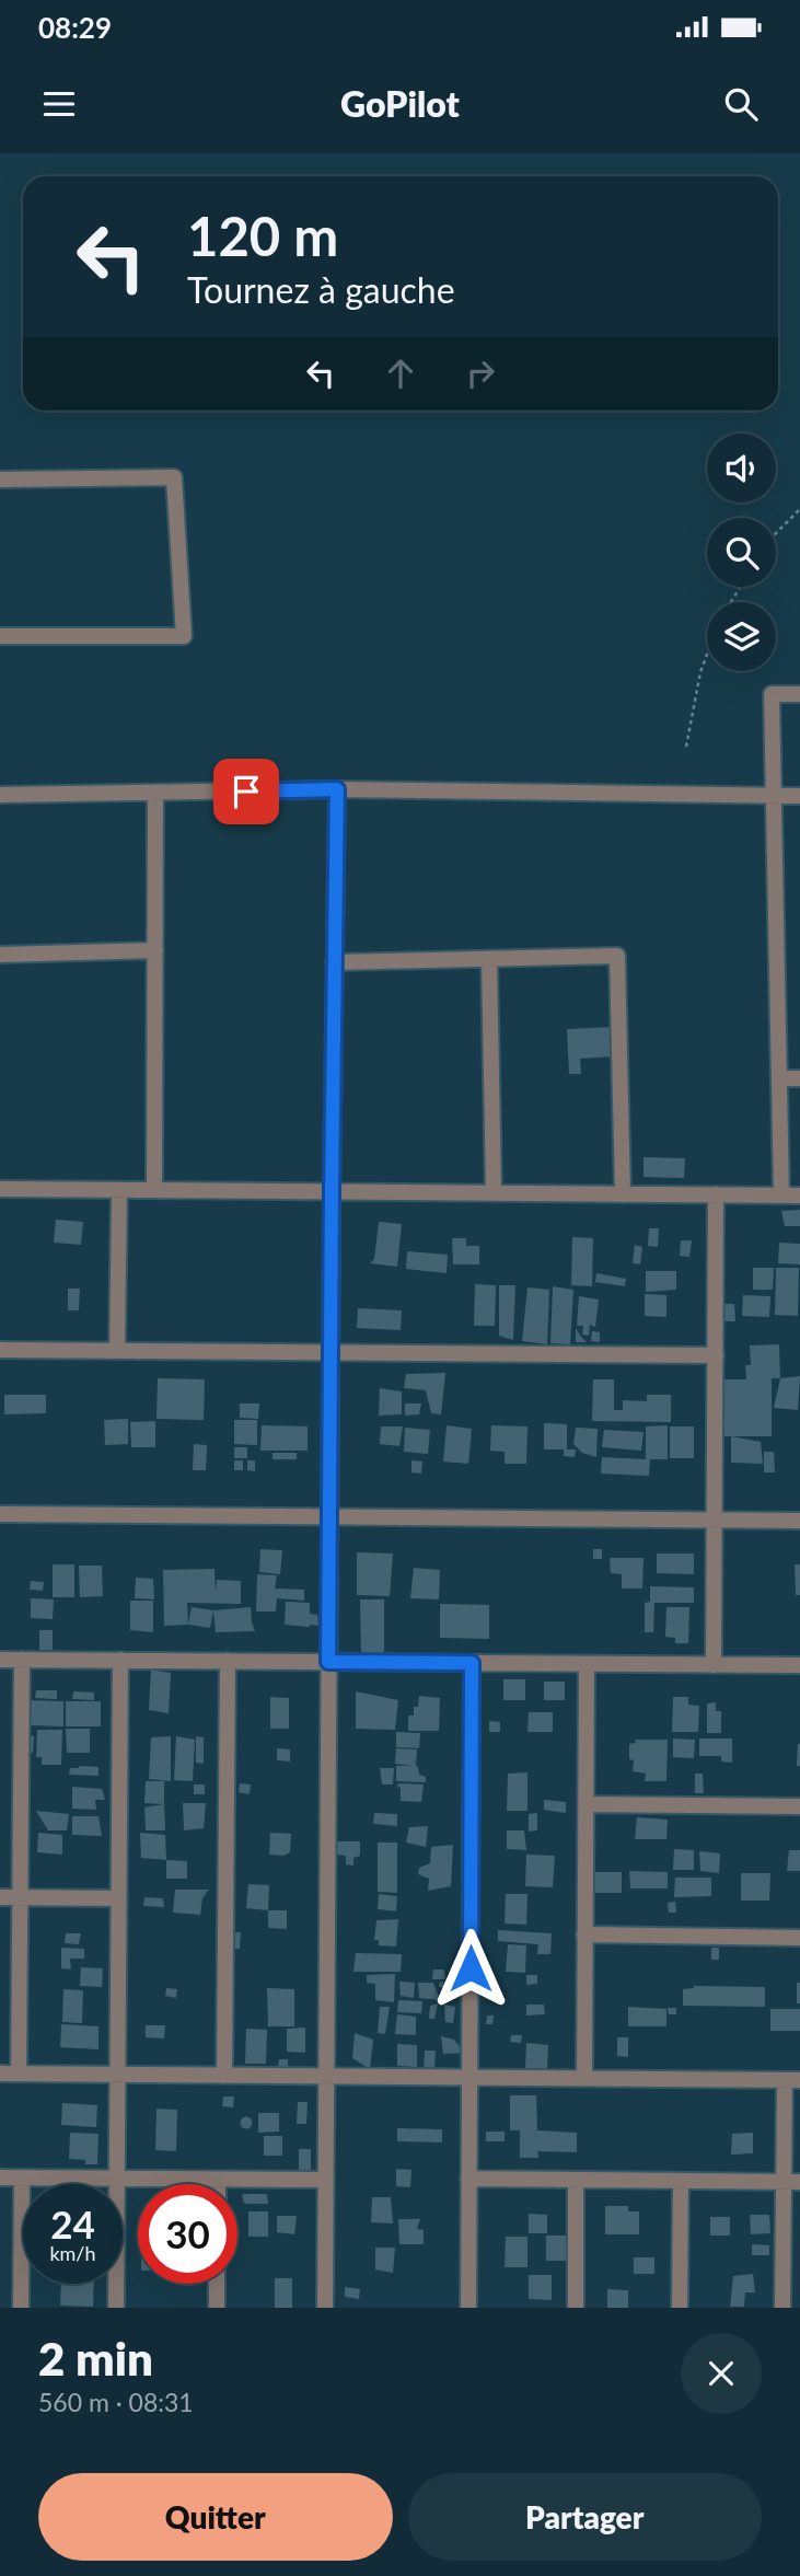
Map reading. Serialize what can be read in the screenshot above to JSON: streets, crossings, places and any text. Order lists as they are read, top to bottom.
{
  "page": {
    "status": "08:29",
    "header": "GoPilot",
    "turn": ["120 m", "Tournez à gauche"],
    "speed": "24 km/h",
    "limit": "30",
    "heading": ["2 min", "560 m · 08:31"],
    "buttons": ["Quitter", "Partager"]
  }
}
